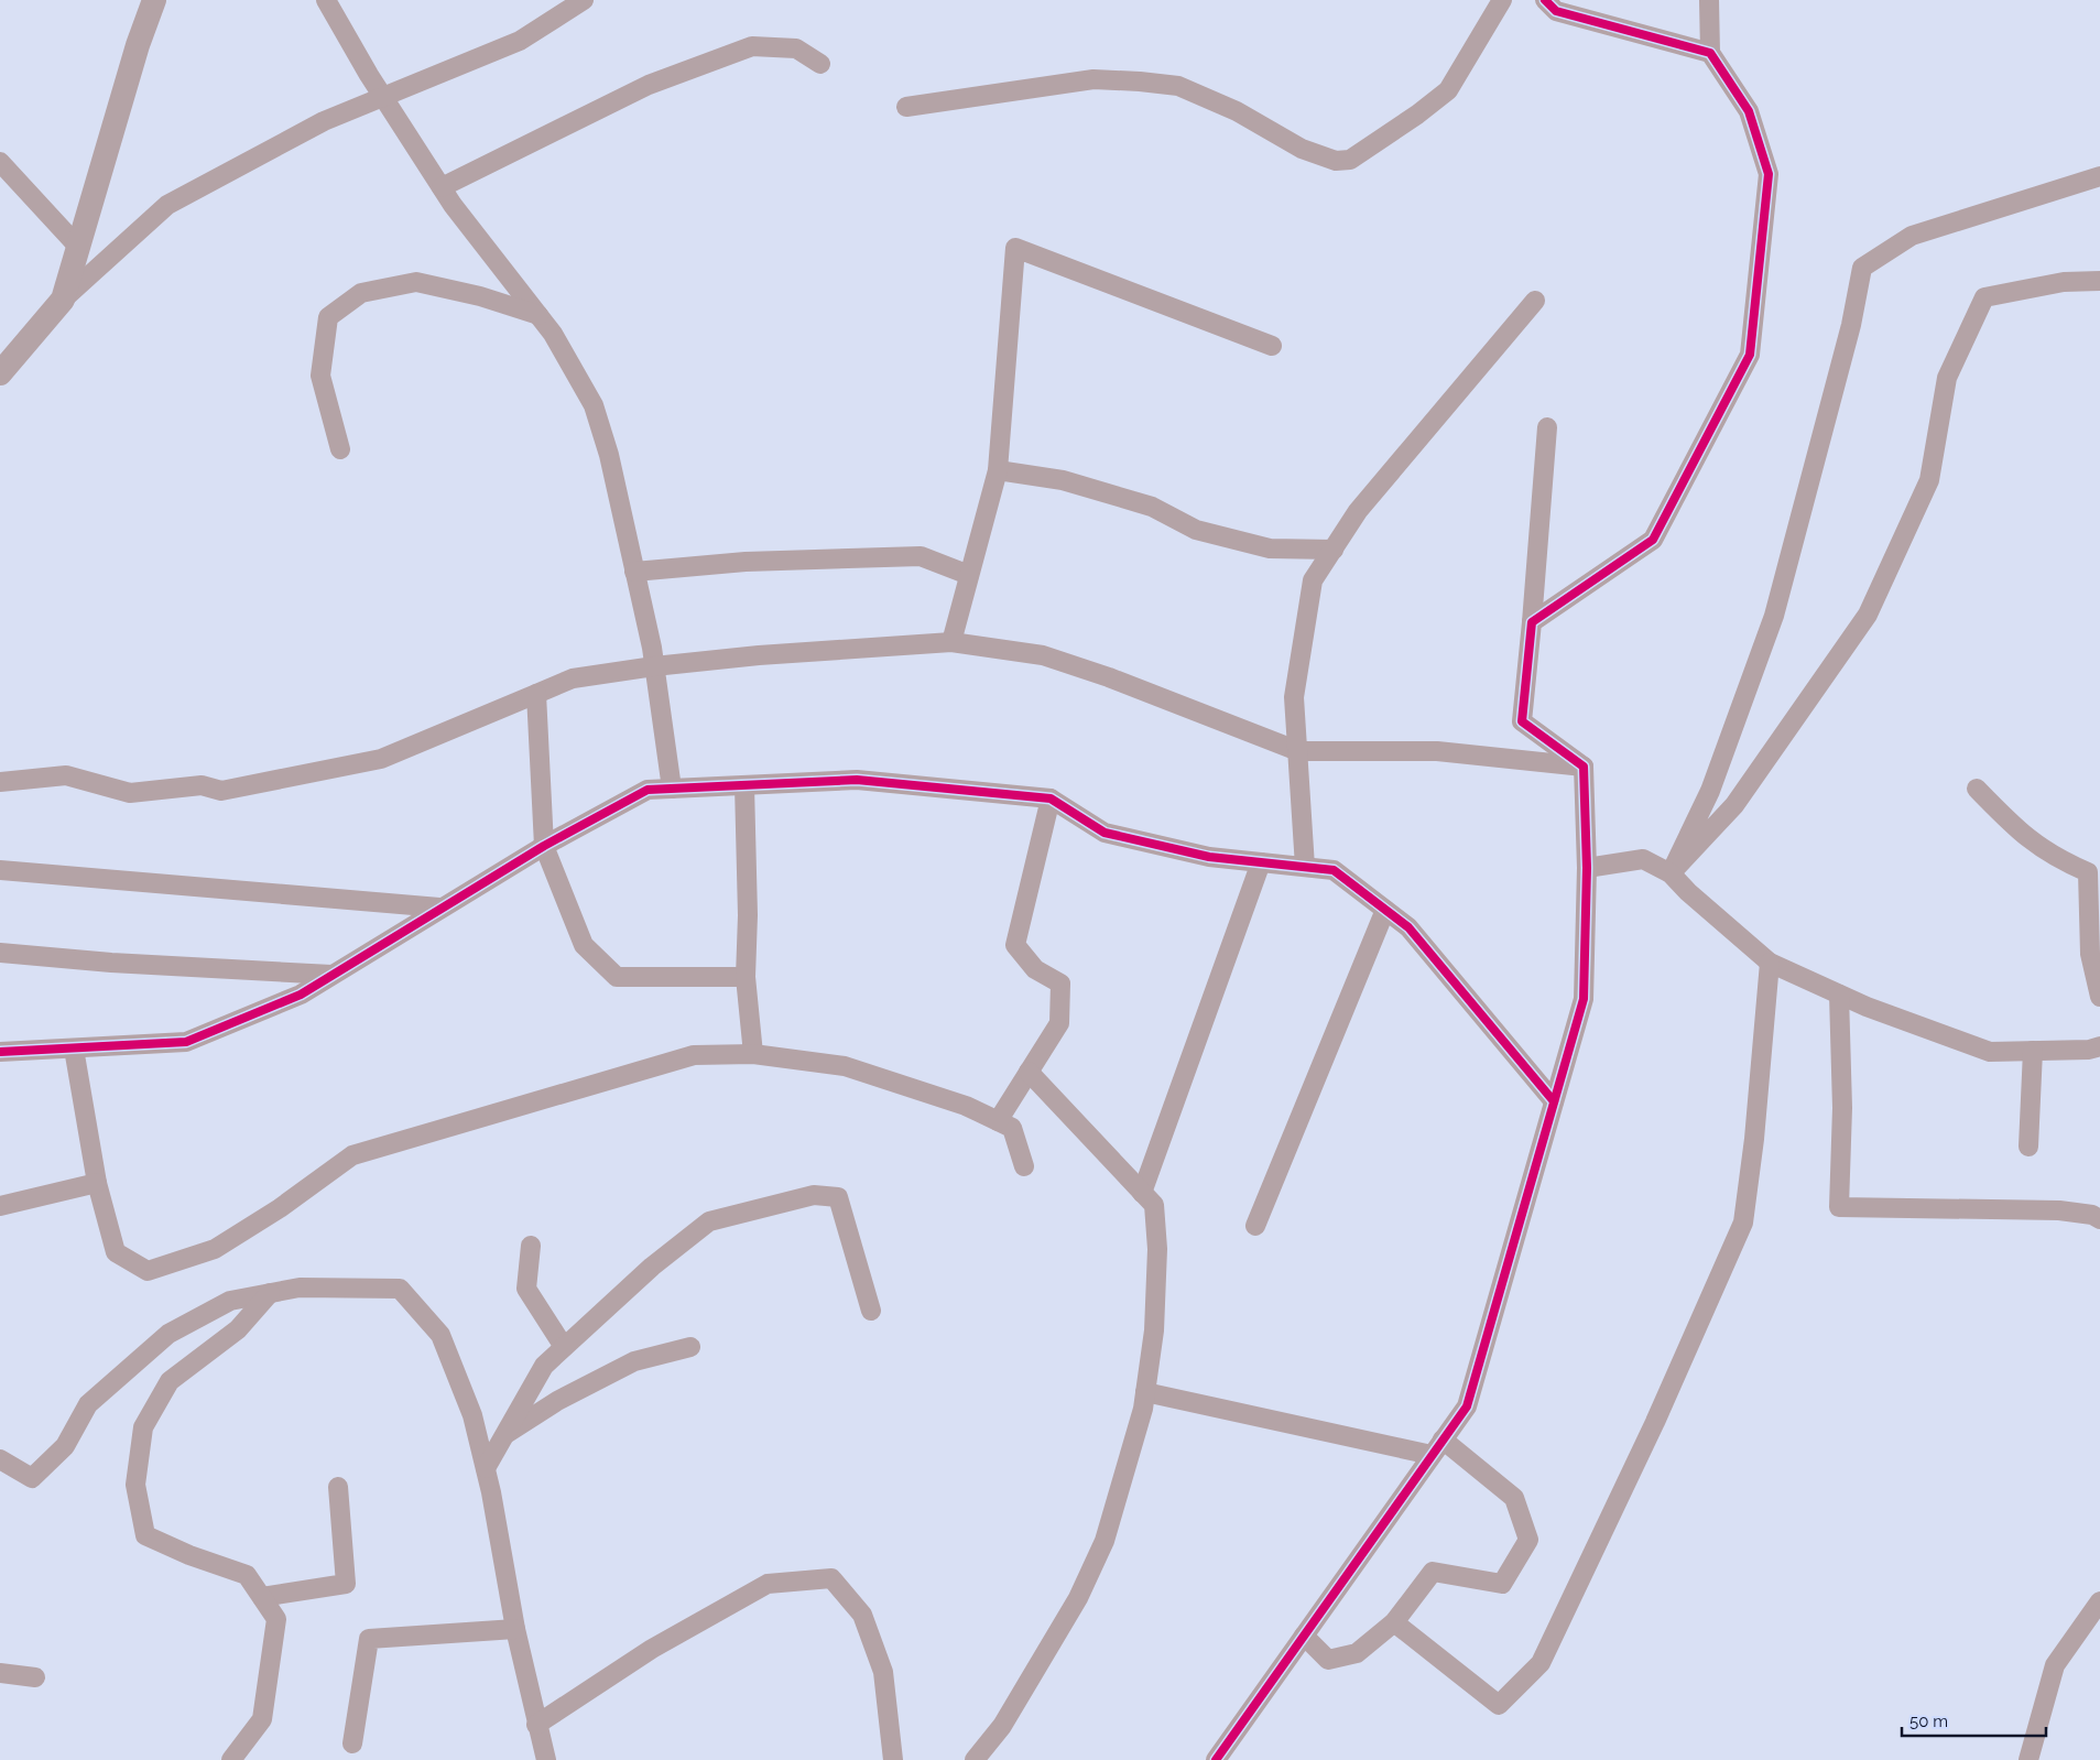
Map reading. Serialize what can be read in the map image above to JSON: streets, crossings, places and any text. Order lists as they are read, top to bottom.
{
  "scale_bar": "50 m"
}
